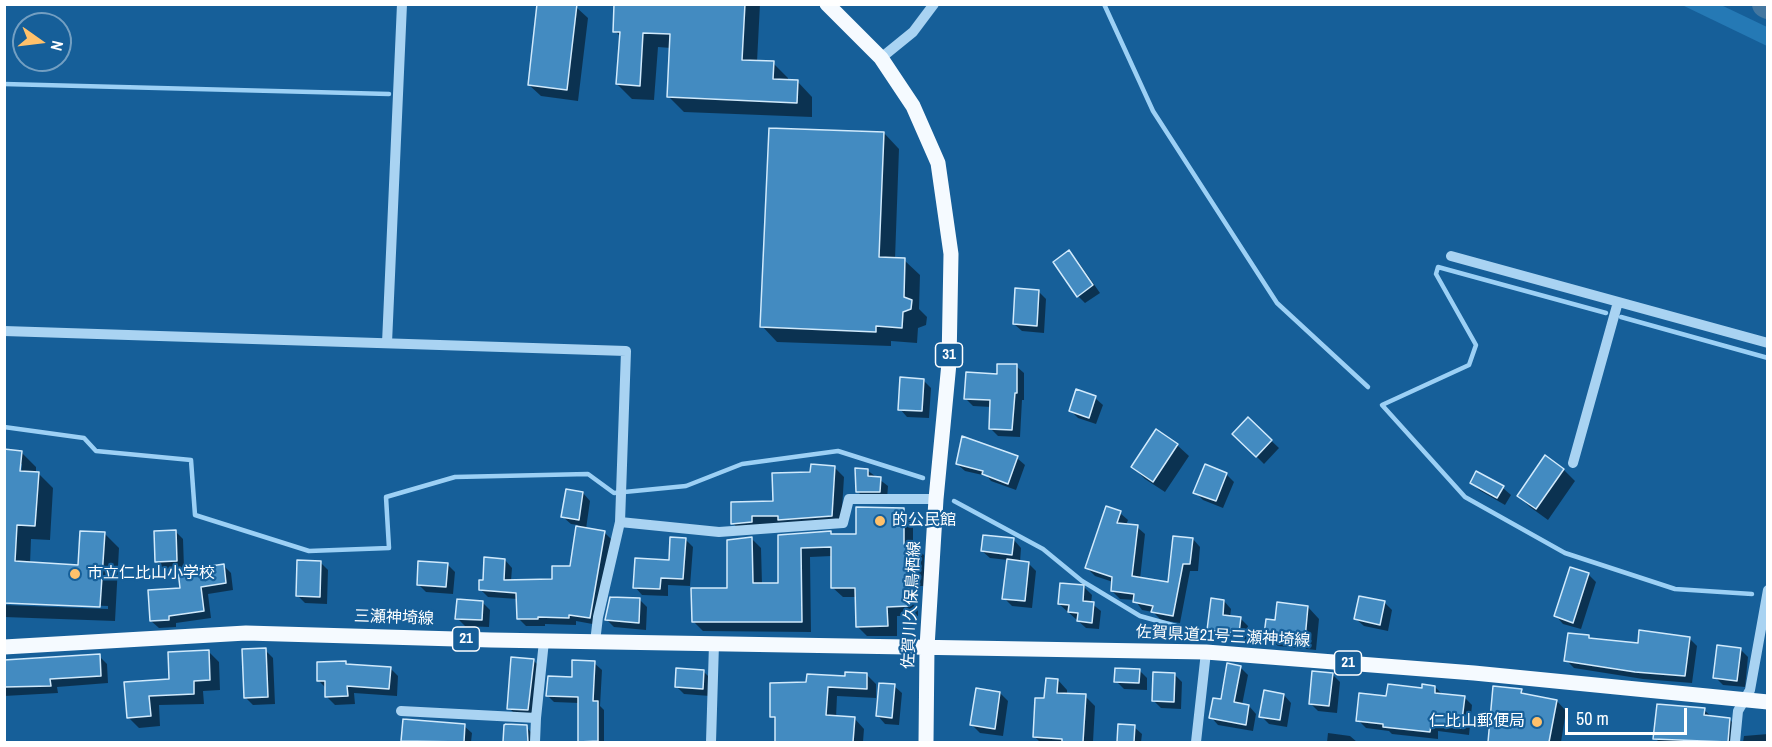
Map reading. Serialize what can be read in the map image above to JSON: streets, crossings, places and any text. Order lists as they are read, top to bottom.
{
  "streets": {
    "main road": [
      "31",
      "佐賀川久保鳥栖線",
      "三瀬神埼線",
      "佐賀県道21号三瀬神埼線",
      "21"
    ]
  },
  "crossings": [
    ["佐賀川久保鳥栖線", "三瀬神埼線"],
    ["佐賀川久保鳥栖線", "佐賀県道21号三瀬神埼線"],
    ["三瀬神埼線", "佐賀県道21号三瀬神埼線"]
  ],
  "places": ["的公民館", "市立仁比山小学校", "仁比山郵便局"],
  "scale_bar": "50 m",
  "north": "right"
}
